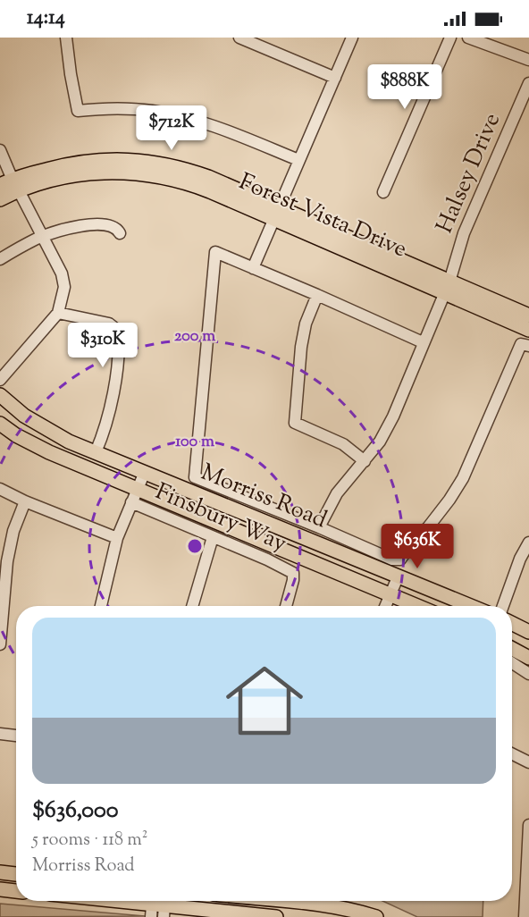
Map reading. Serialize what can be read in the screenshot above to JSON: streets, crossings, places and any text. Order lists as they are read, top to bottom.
{
  "streets": {
    "main road": ["Forest Vista Drive", "Morriss Road"],
    "street": ["Halsey Drive", "Finsbury Way"]
  },
  "crossings": [
    ["Halsey Drive", "Forest Vista Drive"]
  ],
  "page": {
    "status": "14:14",
    "price": [
      "$888K",
      "$712K",
      "$310K",
      "$636K"
    ],
    "list": [
      {
        "name": "$636,000",
        "note": "5 rooms · 118 m² · Morriss Road"
      }
    ]
  },
  "rings": ["200 m", "100 m"]
}
